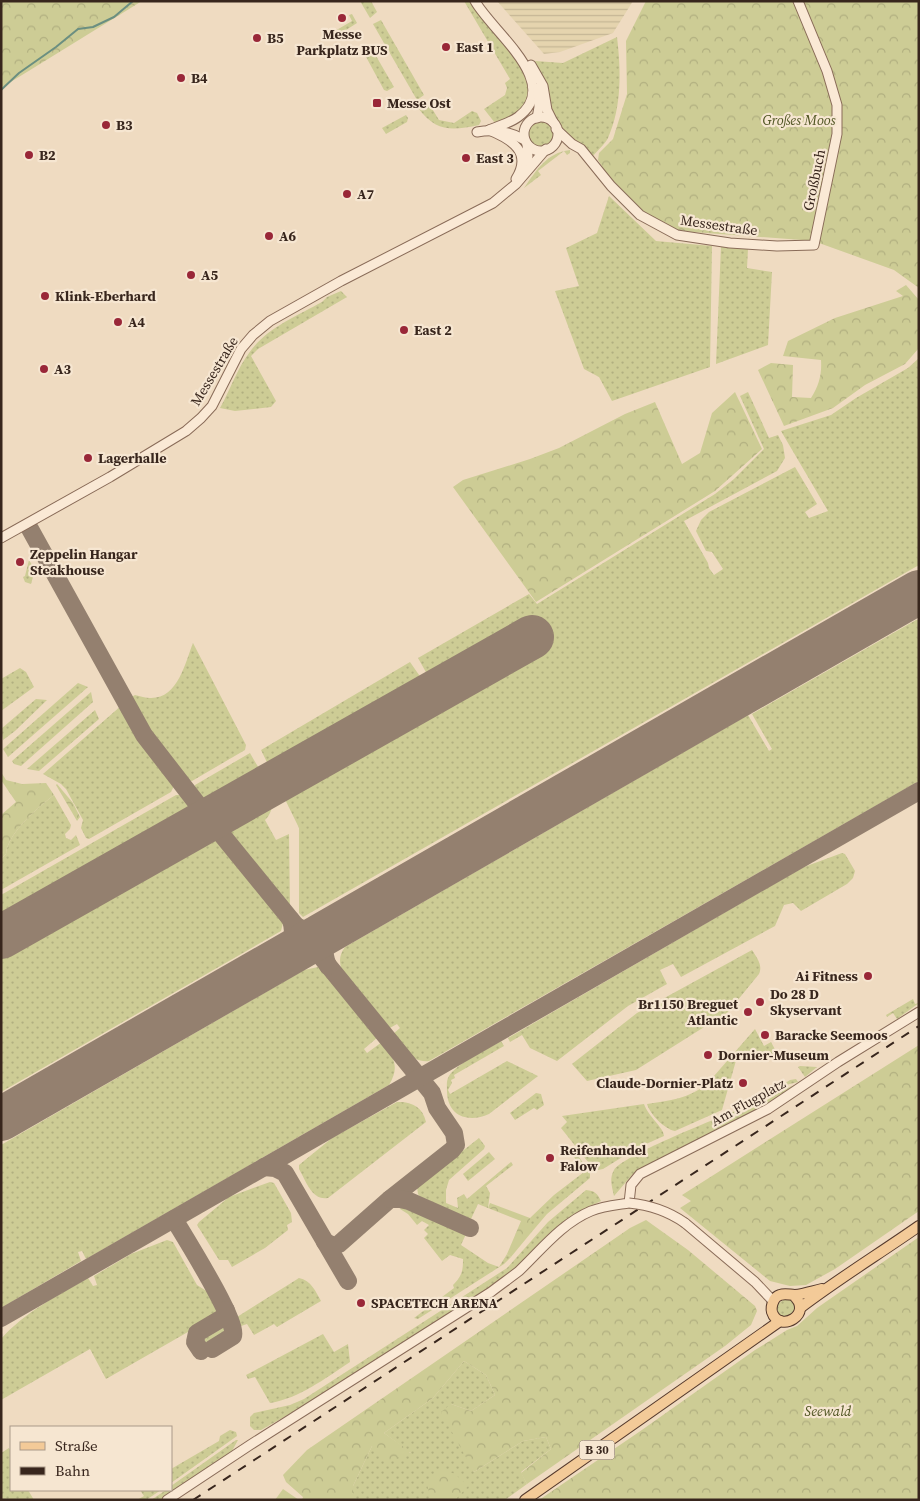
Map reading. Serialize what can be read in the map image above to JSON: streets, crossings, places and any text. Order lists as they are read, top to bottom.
{
  "streets": {
    "main road": ["B 30"],
    "street": ["Großbuch", "Messestraße", "Am Flugplatz"]
  },
  "crossings": [
    ["Großbuch", "Messestraße"]
  ],
  "parks": ["Großes Moos", "Seewald"],
  "places": {
    "other": [
      "Messe Parkplatz BUS",
      "B5",
      "East 1",
      "B4",
      "B3",
      "B2",
      "East 3",
      "A7",
      "A6",
      "A5",
      "Klink-Eberhard",
      "A4",
      "East 2",
      "A3",
      "Lagerhalle",
      "Zeppelin Hangar Steakhouse",
      "Ai Fitness",
      "Do 28 D Skyservant",
      "Br1150 Breguet Atlantic",
      "Baracke Seemoos",
      "Dornier-Museum",
      "Claude-Dornier-Platz",
      "Reifenhandel Falow",
      "SPACETECH ARENA"
    ],
    "transit": ["Messe Ost"]
  },
  "legend": ["Straße", "Bahn"]
}
